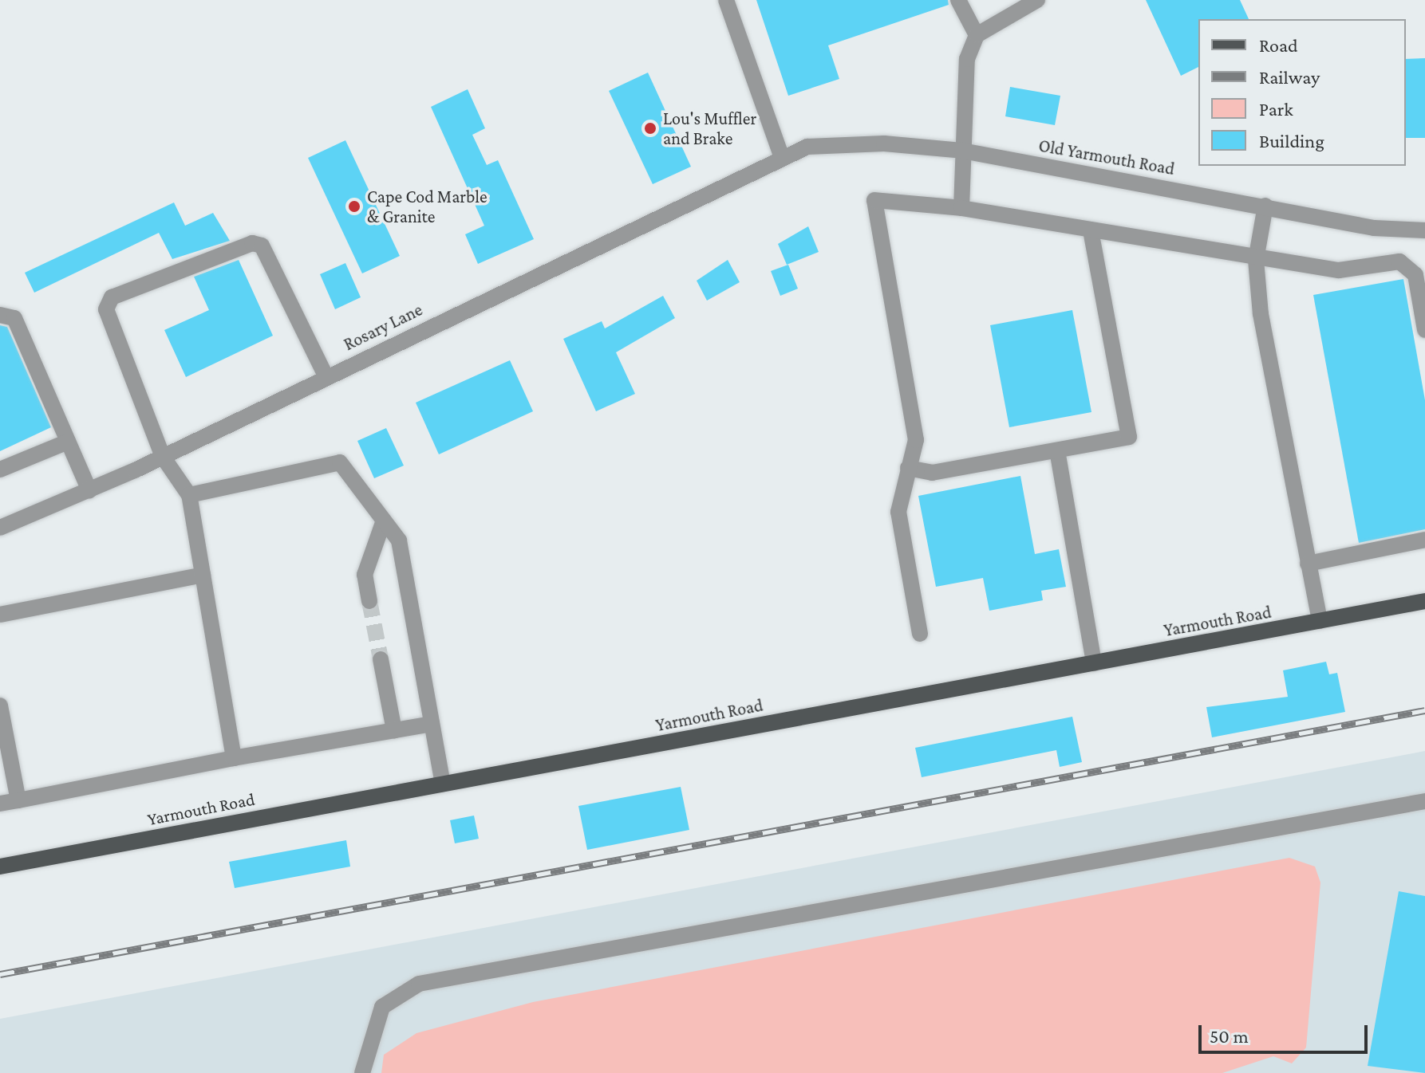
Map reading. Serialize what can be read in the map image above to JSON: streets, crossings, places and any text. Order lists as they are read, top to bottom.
{
  "streets": {
    "main road": ["Yarmouth Road"],
    "street": ["Old Yarmouth Road", "Rosary Lane"]
  },
  "crossings": [
    ["Old Yarmouth Road", "Rosary Lane"]
  ],
  "places": ["Lou's Muffler and Brake", "Cape Cod Marble & Granite"],
  "legend": [
    "Road",
    "Railway",
    "Park",
    "Building"
  ],
  "scale_bar": "50 m"
}
